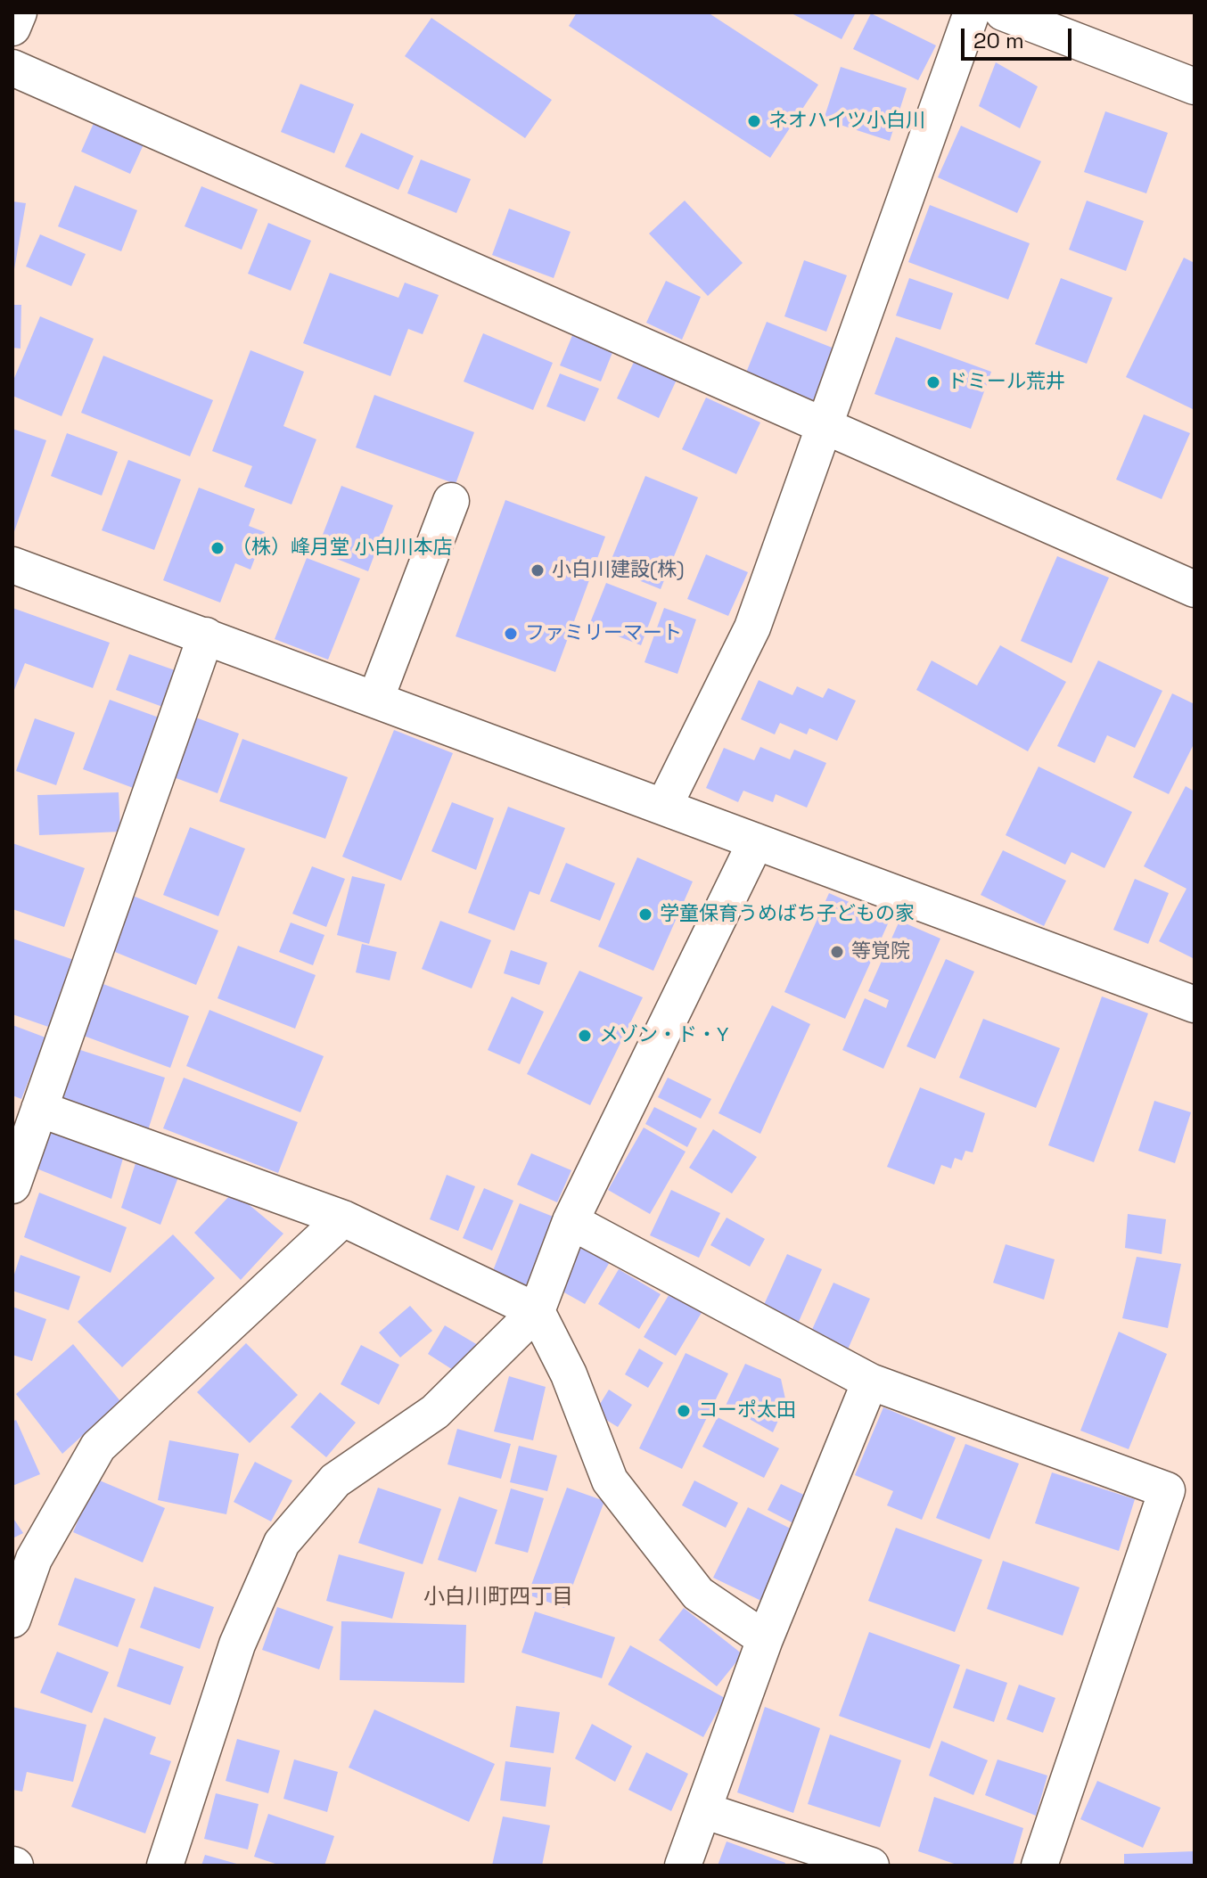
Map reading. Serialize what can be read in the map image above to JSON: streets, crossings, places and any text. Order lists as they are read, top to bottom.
{
  "districts": ["小白川町四丁目"],
  "places": [
    "ネオハイツ小白川",
    "ドミール荒井",
    "（株）峰月堂 小白川本店",
    "小白川建設(株)",
    "ファミリーマート",
    "学童保育うめばち子どもの家",
    "等覚院",
    "メゾン・ド・Y",
    "コーポ太田"
  ],
  "scale_bar": "20 m"
}
